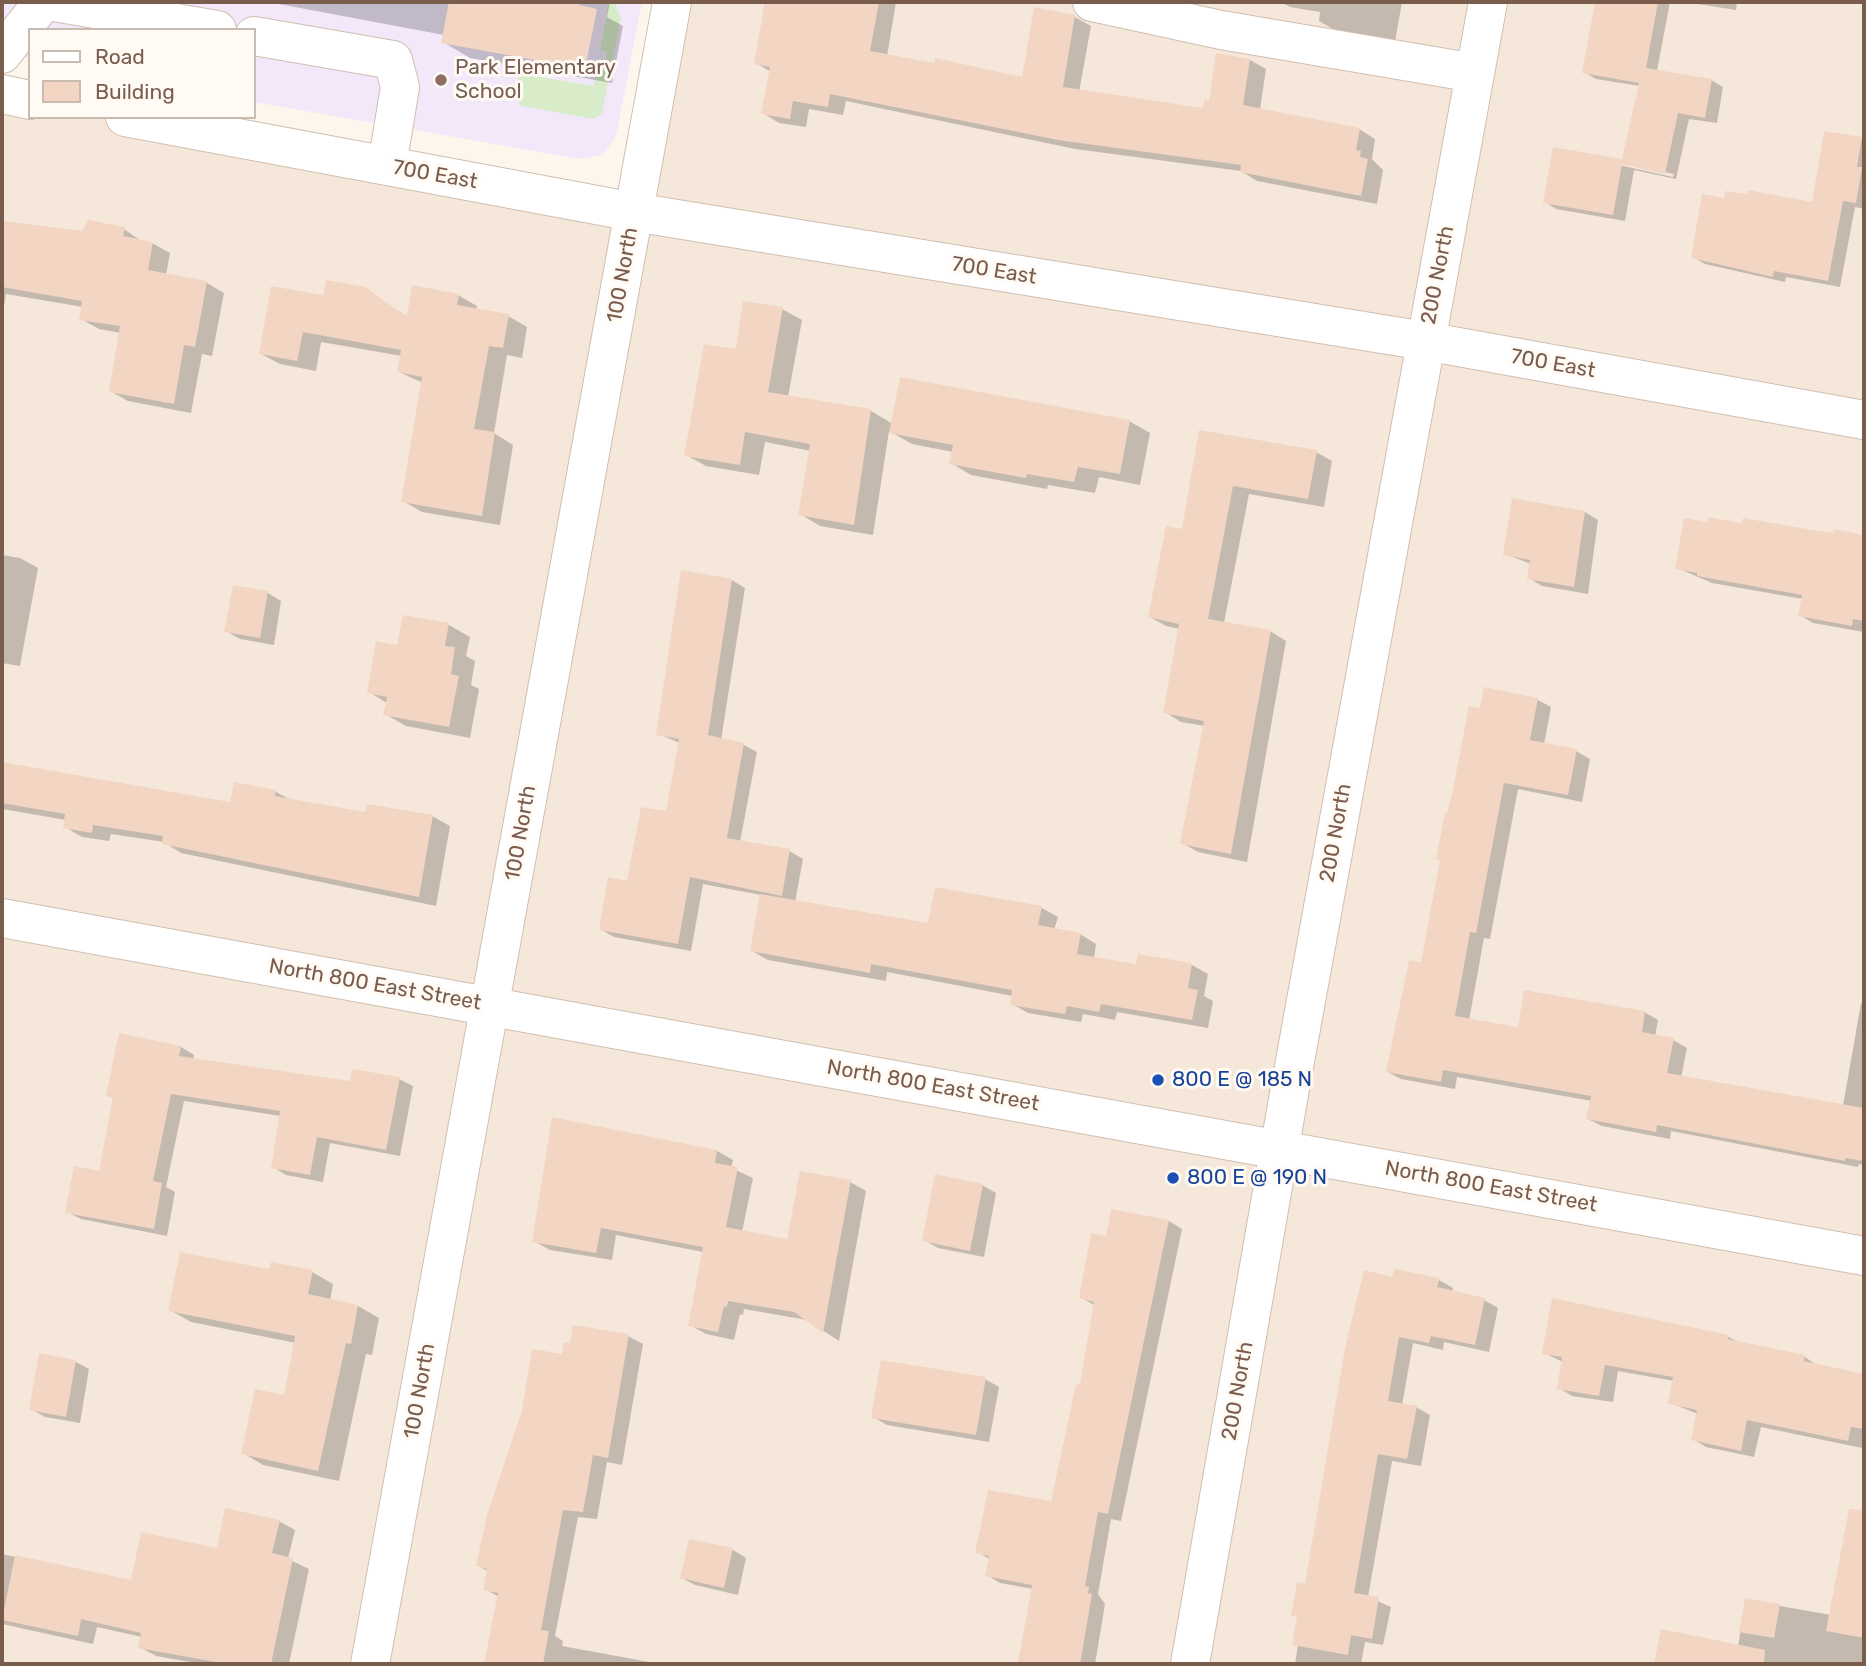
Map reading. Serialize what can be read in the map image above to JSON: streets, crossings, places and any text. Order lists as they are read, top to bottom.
{
  "streets": {
    "street": [
      "700 East",
      "100 North",
      "200 North",
      "North 800 East Street"
    ]
  },
  "crossings": [
    ["700 East", "100 North"],
    ["700 East", "200 North"],
    ["100 North", "North 800 East Street"],
    ["200 North", "North 800 East Street"]
  ],
  "places": ["Park Elementary School", "800 E @ 185 N", "800 E @ 190 N"],
  "legend": ["Road", "Building"]
}
